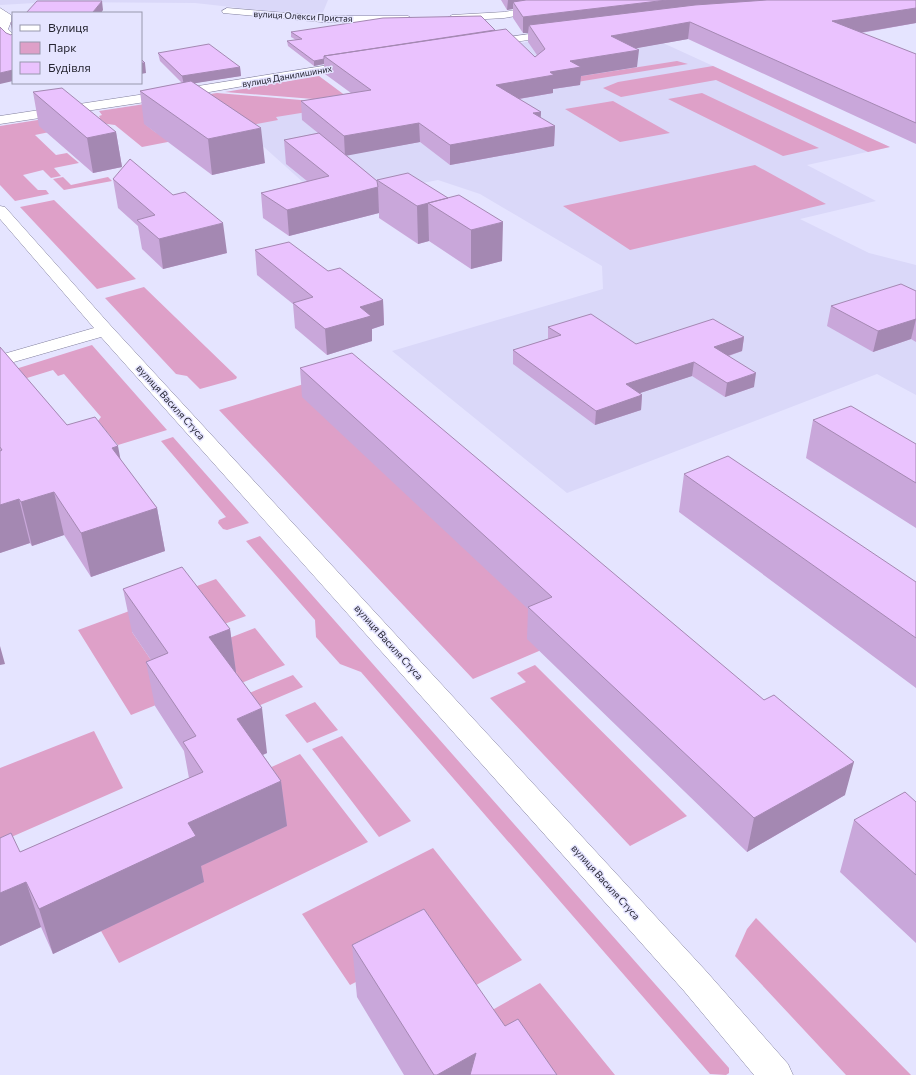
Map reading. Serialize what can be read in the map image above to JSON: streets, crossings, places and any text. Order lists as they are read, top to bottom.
{
  "streets": {
    "street": ["вулиця Олекси Пристая", "вулиця Данилишиних", "вулиця Василя Стуса"]
  },
  "legend": ["Вулиця", "Парк", "Будівля"]
}
